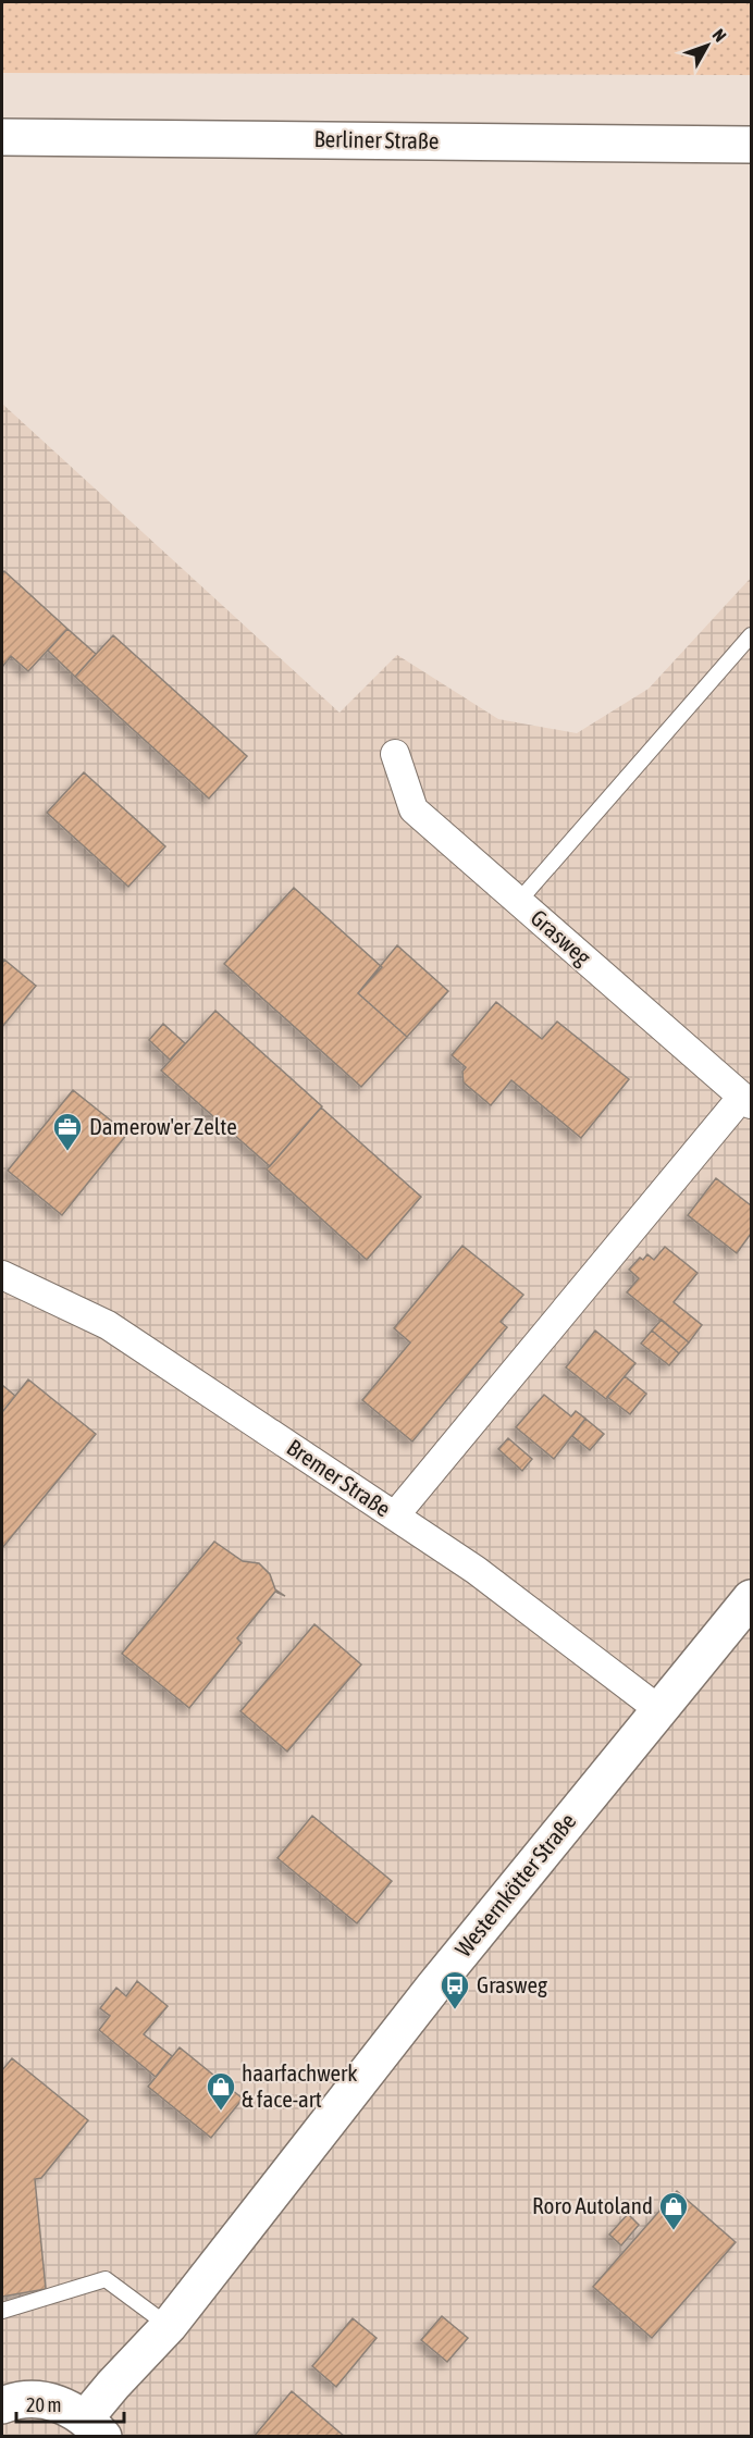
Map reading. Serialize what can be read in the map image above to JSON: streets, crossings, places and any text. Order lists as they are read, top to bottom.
{
  "streets": {
    "street": [
      "Berliner Straße",
      "Grasweg",
      "Bremer Straße",
      "Westernkötter Straße"
    ]
  },
  "crossings": [
    ["Bremer Straße", "Westernkötter Straße"]
  ],
  "places": {
    "office": ["Damerow'er Zelte"],
    "bus stop": ["Grasweg"],
    "shop": ["haarfachwerk & face-art", "Roro Autoland"]
  },
  "scale_bar": "20 m",
  "north": "top right"
}
